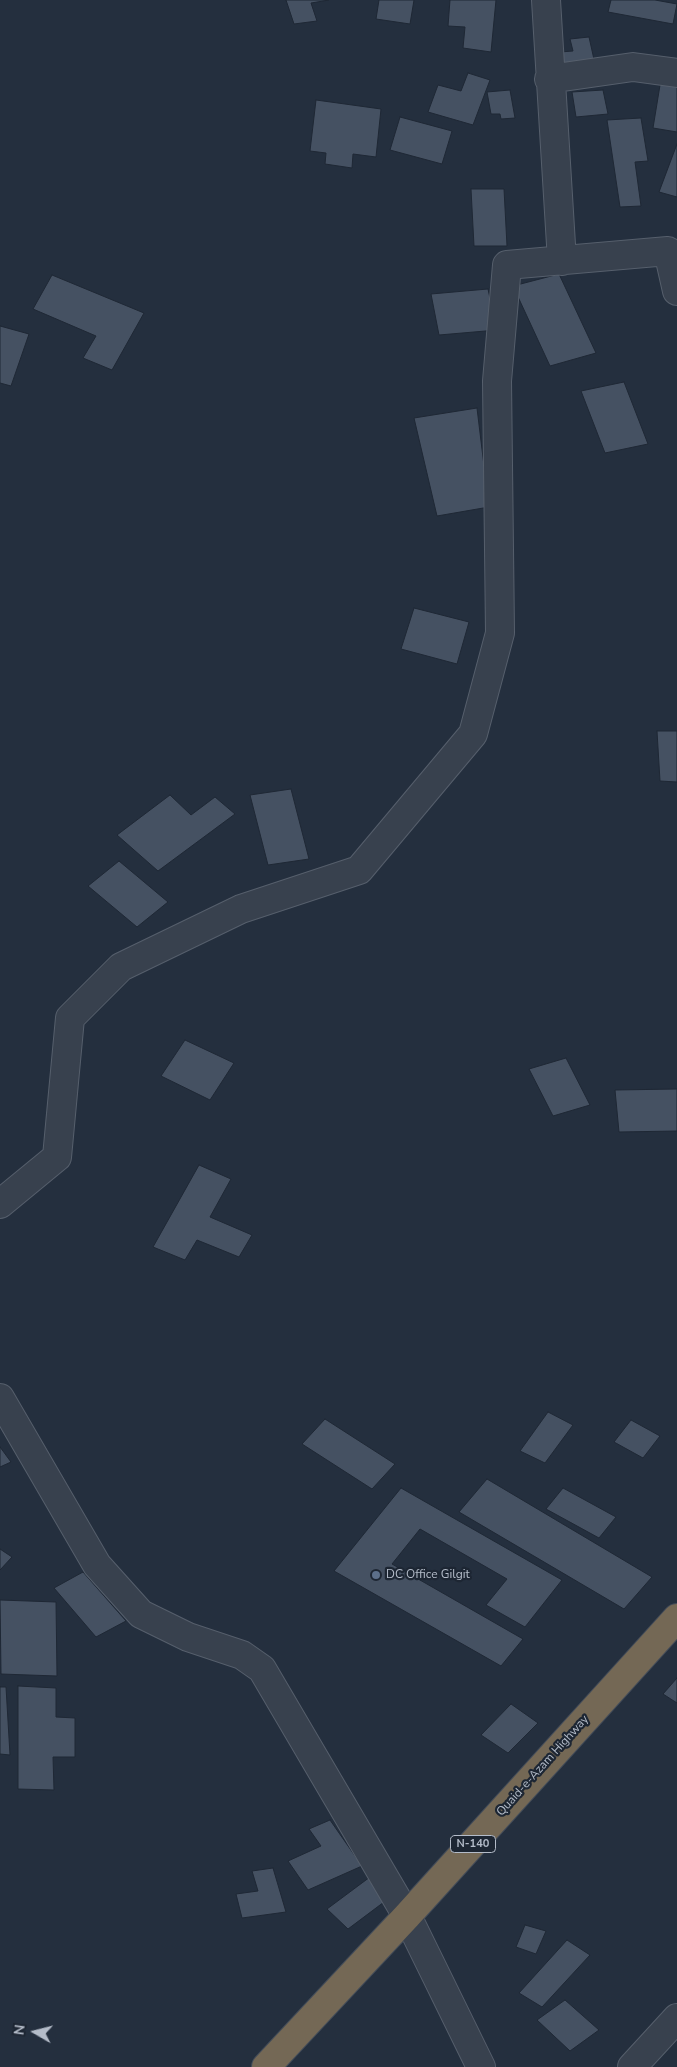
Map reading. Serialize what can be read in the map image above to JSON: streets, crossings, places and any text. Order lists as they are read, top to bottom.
{
  "streets": {
    "highway": ["Quaid-e-Azam Highway", "N-140"]
  },
  "places": ["DC Office Gilgit"],
  "north": "left"
}
